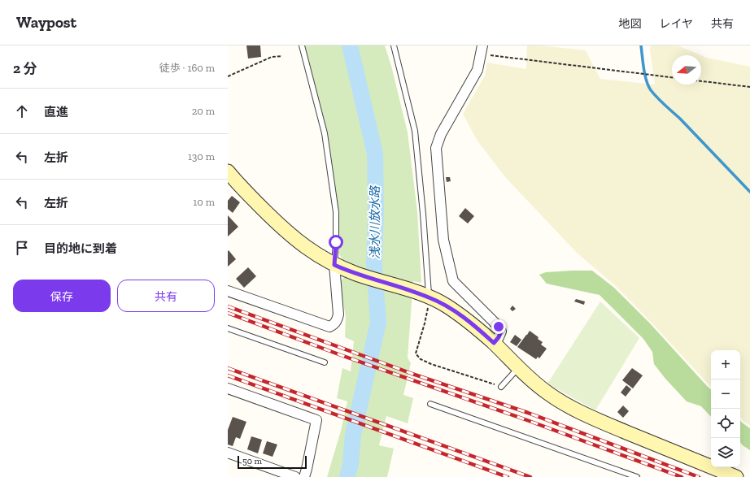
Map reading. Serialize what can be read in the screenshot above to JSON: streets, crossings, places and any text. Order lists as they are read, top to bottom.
{
  "water": ["浅水川放水路"],
  "scale_bar": "50 m",
  "north": "left",
  "page": {
    "header": "Waypost",
    "nav": ["地図", "レイヤ", "共有"],
    "heading": ["2 分", "徒歩 · 160 m"],
    "list": [
      ["直進", "20 m"],
      ["左折", "130 m"],
      ["左折", "10 m"],
      "目的地に到着"
    ],
    "buttons": ["保存", "共有"],
    "map_buttons": ["+", "−"],
    "scale": "50 m"
  }
}
